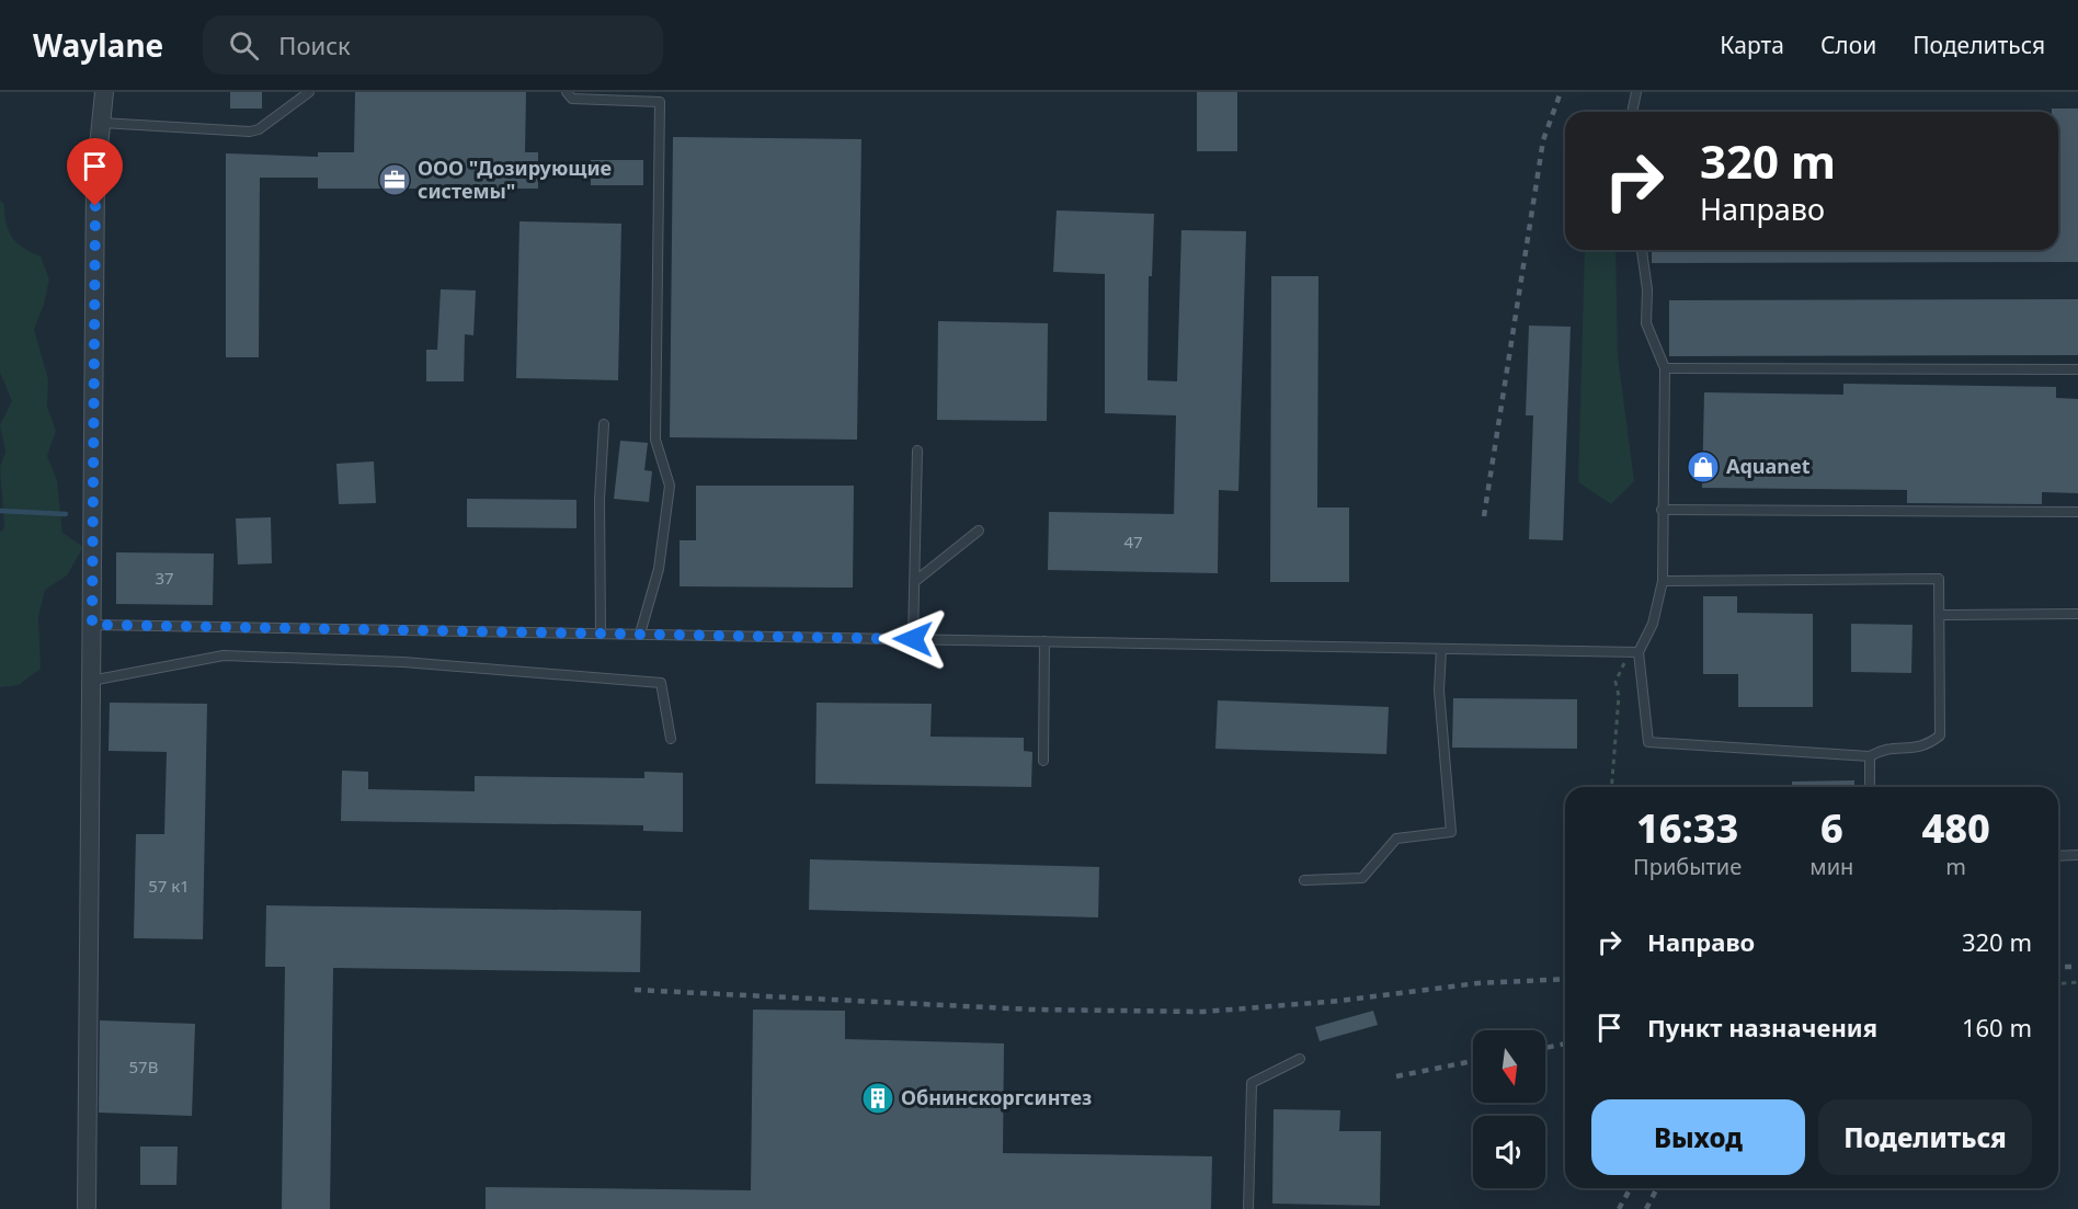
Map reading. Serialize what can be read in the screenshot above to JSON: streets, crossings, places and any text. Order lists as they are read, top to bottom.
{
  "places": {
    "office": ["ООО \"Дозирующие системы\""],
    "shop": ["Aquanet"],
    "building": ["Обнинскоргсинтез"]
  },
  "house_numbers": [
    "47",
    "37",
    "57 к1",
    "57В"
  ],
  "north": "bottom",
  "page": {
    "header": "Waylane",
    "search": "Поиск",
    "nav": ["Карта", "Слои", "Поделиться"],
    "turn": ["320 m", "Направо"],
    "eta": [
      "16:33",
      "Прибытие",
      "6",
      "мин",
      "480",
      "m"
    ],
    "list": [
      {
        "name": "Направо",
        "value": "320 m"
      },
      {
        "name": "Пункт назначения",
        "value": "160 m"
      }
    ],
    "buttons": ["Выход", "Поделиться"]
  }
}
